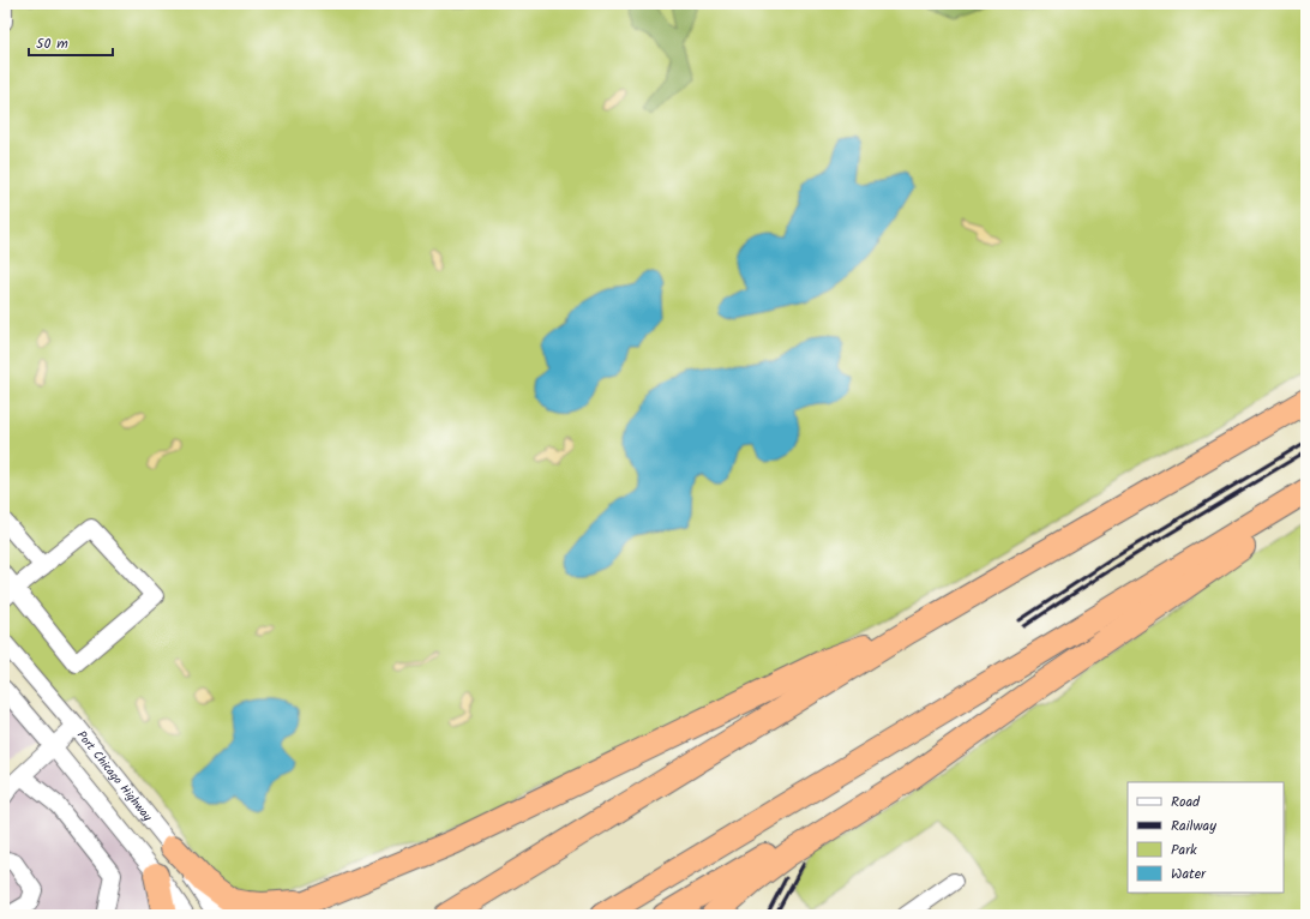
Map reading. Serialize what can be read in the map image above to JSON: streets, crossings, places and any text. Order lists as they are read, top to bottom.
{
  "streets": {
    "street": ["Port Chicago Highway"]
  },
  "legend": [
    "Road",
    "Railway",
    "Park",
    "Water"
  ],
  "scale_bar": "50 m"
}
